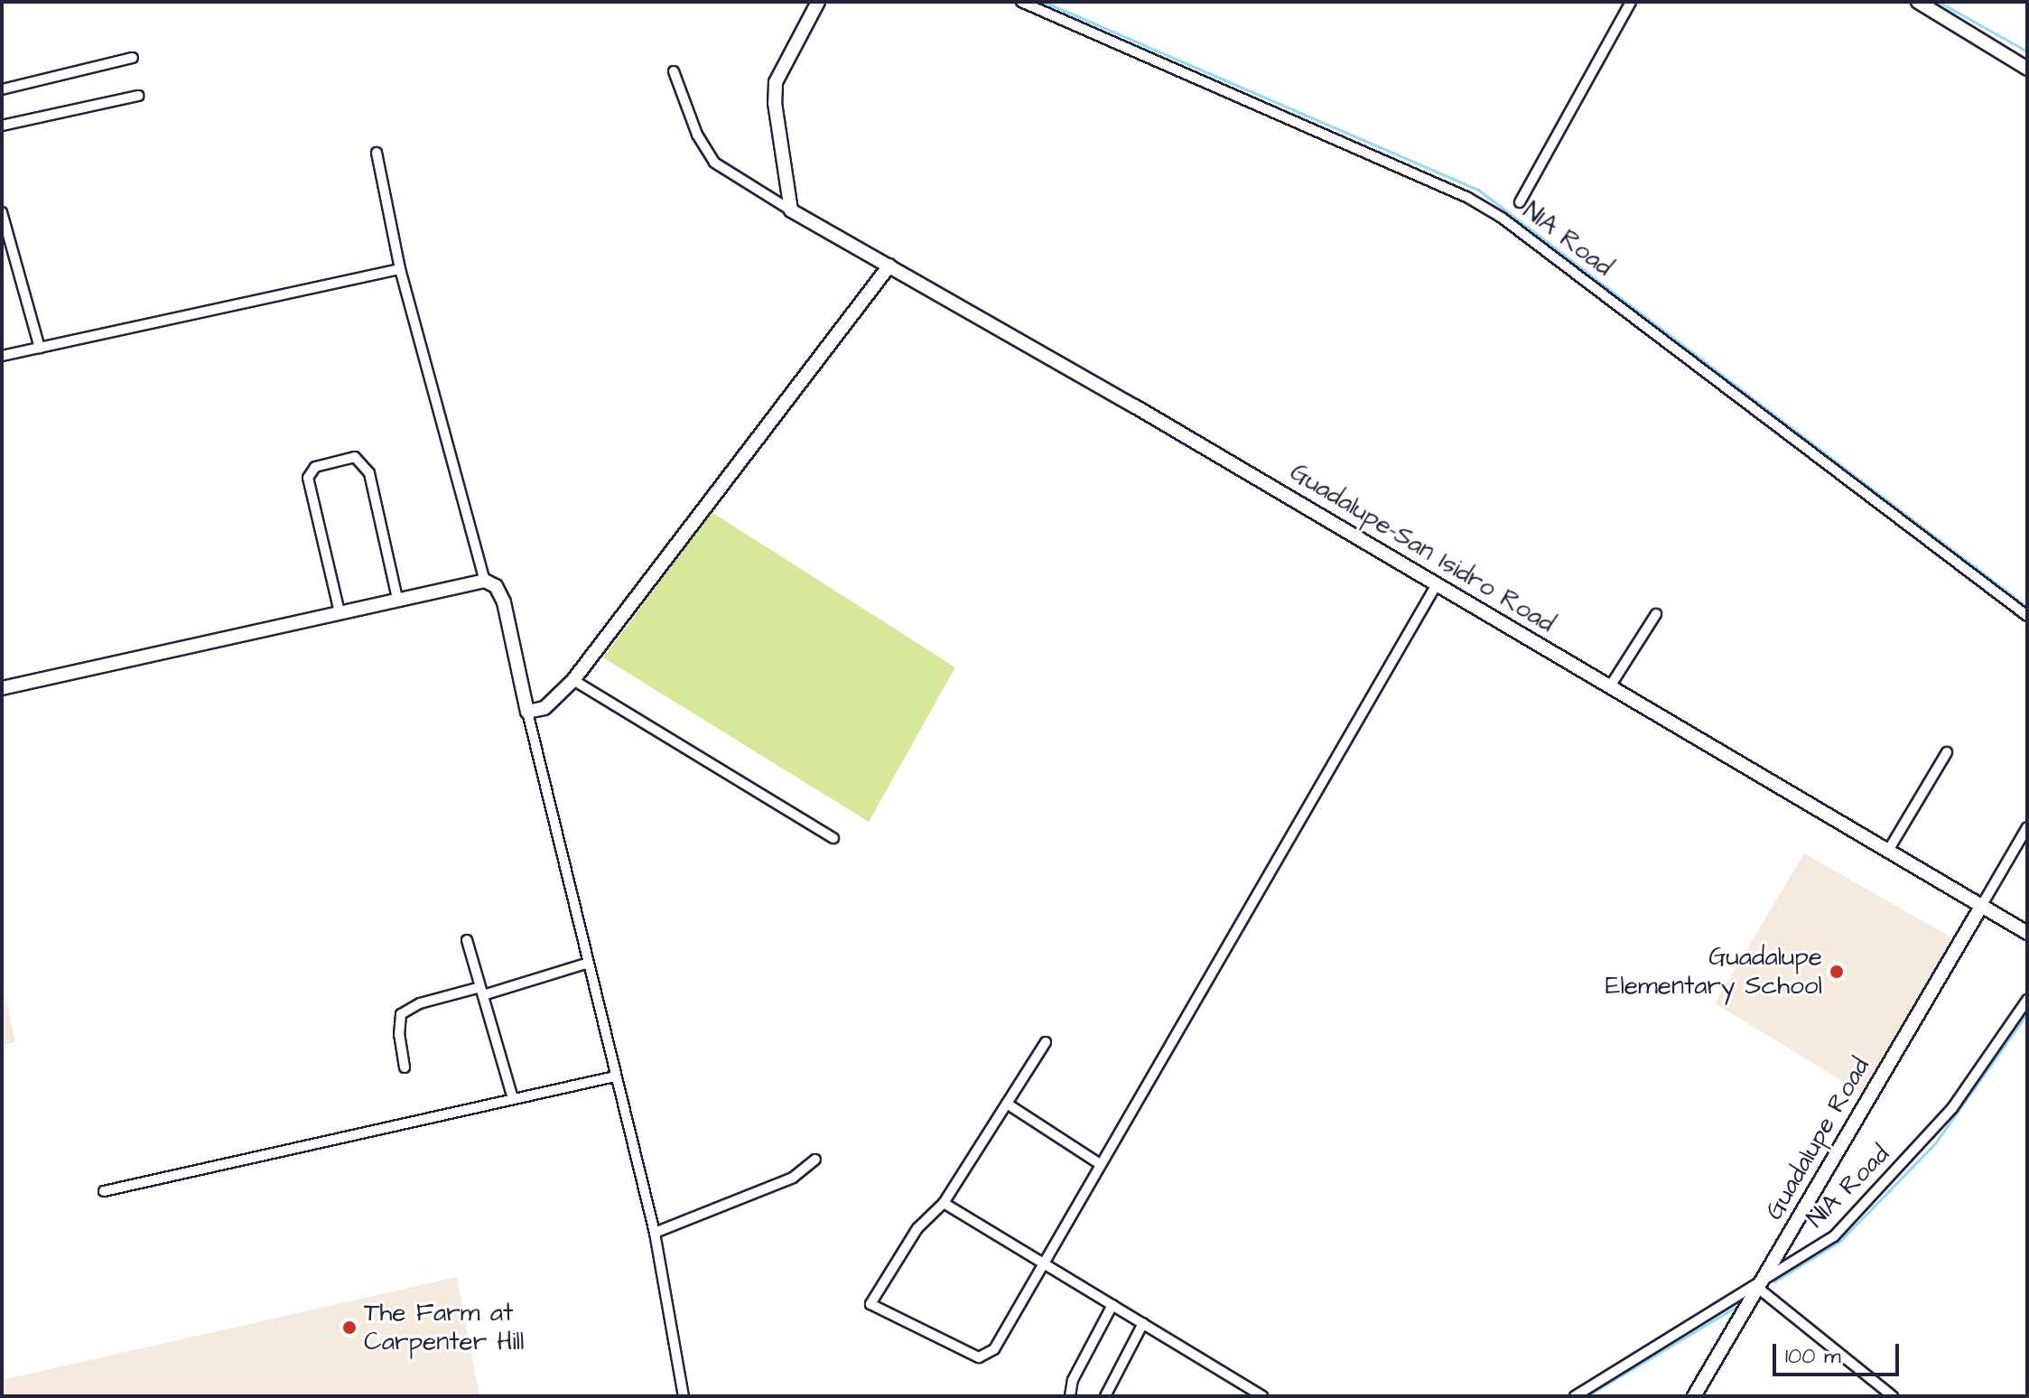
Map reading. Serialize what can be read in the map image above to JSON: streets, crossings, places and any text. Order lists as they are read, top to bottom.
{
  "streets": {
    "street": ["NIA Road", "Guadalupe-San Isidro Road", "Guadalupe Road"]
  },
  "crossings": [
    ["NIA Road", "Guadalupe Road"],
    ["Guadalupe-San Isidro Road", "Guadalupe Road"]
  ],
  "places": ["Guadalupe Elementary School", "The Farm at Carpenter Hill"],
  "scale_bar": "100 m"
}
